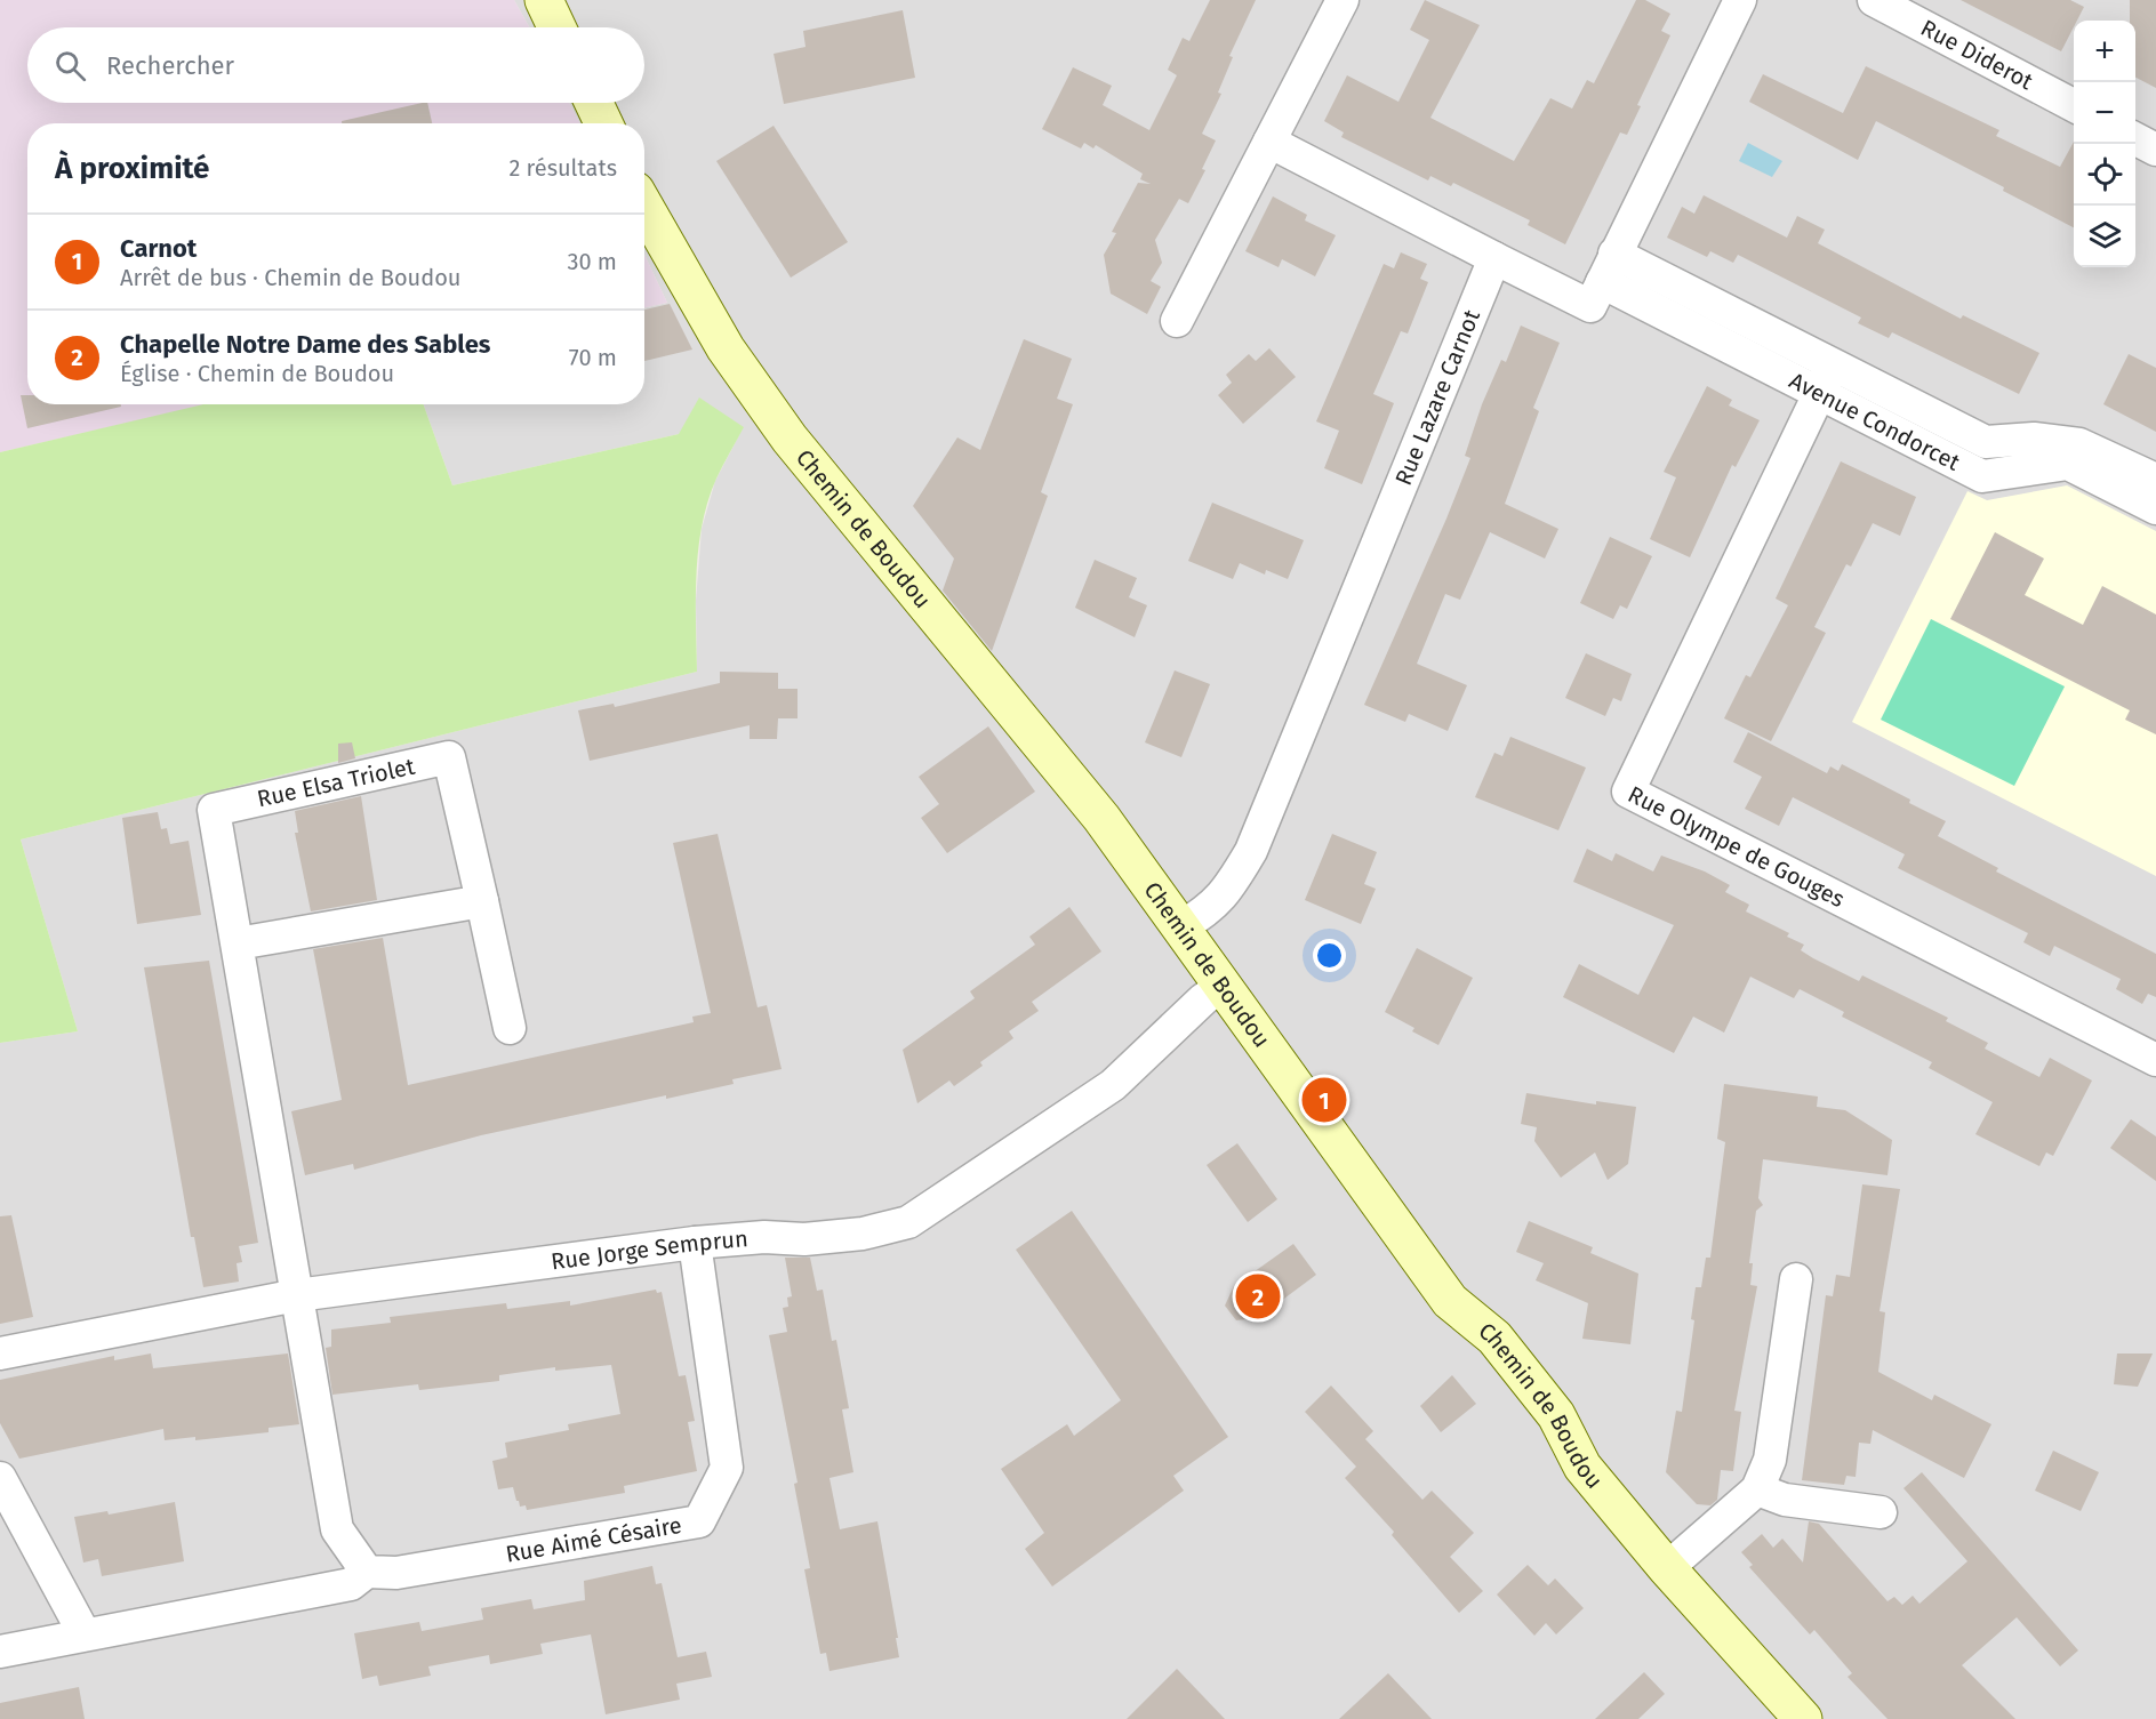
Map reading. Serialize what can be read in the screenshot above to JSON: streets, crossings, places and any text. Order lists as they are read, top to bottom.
{
  "streets": {
    "street": [
      "Rue Diderot",
      "Rue Lazare Carnot",
      "Avenue Condorcet",
      "Chemin de Boudou",
      "Rue Elsa Triolet",
      "Rue Olympe de Gouges",
      "Rue Jorge Semprun",
      "Rue Aimé Césaire"
    ]
  },
  "crossings": [
    ["Rue Lazare Carnot", "Chemin de Boudou"],
    ["Avenue Condorcet", "Rue Olympe de Gouges"],
    ["Chemin de Boudou", "Rue Jorge Semprun"],
    ["Rue Elsa Triolet", "Rue Jorge Semprun"],
    ["Rue Jorge Semprun", "Rue Aimé Césaire"]
  ],
  "page": {
    "map_buttons": ["+", "−"],
    "search": "Rechercher",
    "heading": ["À proximité", "2 résultats"],
    "list": [
      {
        "mark": "1",
        "name": "Carnot",
        "note": "Arrêt de bus · Chemin de Boudou",
        "value": "30 m"
      },
      {
        "mark": "2",
        "name": "Chapelle Notre Dame des Sables",
        "note": "Église · Chemin de Boudou",
        "value": "70 m"
      }
    ],
    "pins": ["1", "2"]
  }
}
